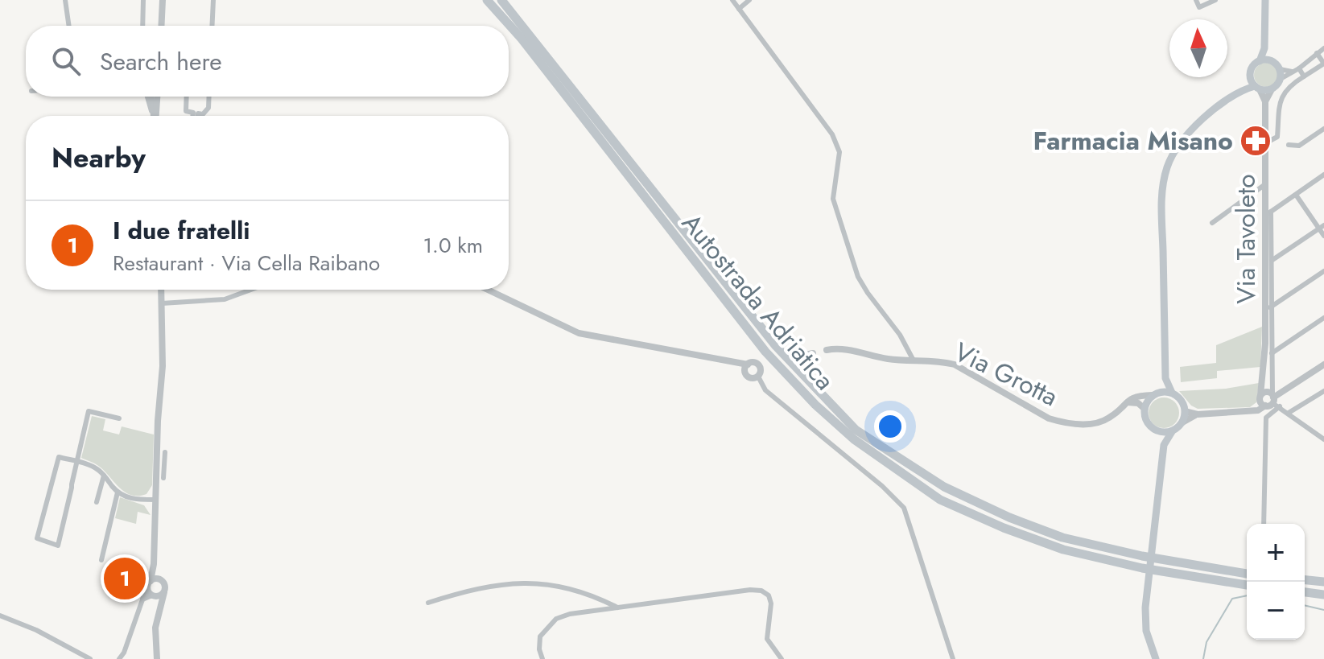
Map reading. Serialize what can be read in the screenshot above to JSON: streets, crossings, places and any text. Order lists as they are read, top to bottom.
{
  "streets": {
    "highway": ["Autostrada Adriatica"],
    "street": ["Via Tavoleto", "Via Grotta"]
  },
  "places": {
    "pharmacy": ["Farmacia Misano"]
  },
  "north": "top",
  "page": {
    "search": "Search here",
    "heading": "Nearby",
    "list": [
      {
        "mark": "1",
        "name": "I due fratelli",
        "note": "Restaurant · Via Cella Raibano",
        "value": "1.0 km"
      }
    ],
    "map_buttons": ["+", "−"],
    "pins": "1"
  }
}
